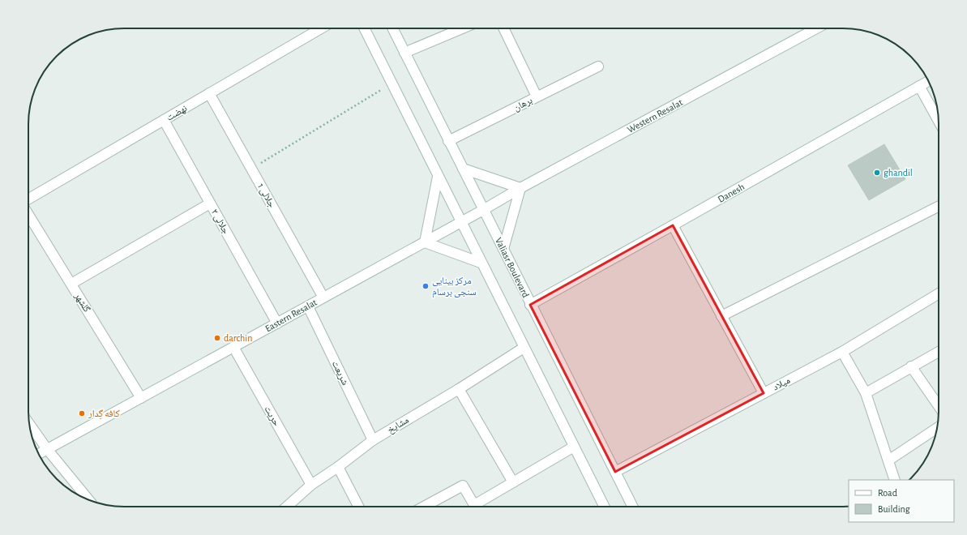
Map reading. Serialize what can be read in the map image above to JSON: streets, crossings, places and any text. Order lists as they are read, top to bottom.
{
  "streets": {
    "street": [
      "برهان",
      "نهضت",
      "Western Resalat",
      "Danesh",
      "جلالی 1",
      "جلالی ۲",
      "Valiasr Boulevard",
      "گلشهر",
      "Eastern Resalat",
      "شریعت",
      "میلاد",
      "حریت",
      "مشایخ"
    ]
  },
  "crossings": [
    ["برهان", "Valiasr Boulevard"],
    ["نهضت", "جلالی 1"],
    ["نهضت", "جلالی ۲"],
    ["Western Resalat", "Valiasr Boulevard"],
    ["Western Resalat", "Eastern Resalat"],
    ["Danesh", "Valiasr Boulevard"],
    ["جلالی 1", "Eastern Resalat"],
    ["جلالی ۲", "Eastern Resalat"],
    ["Valiasr Boulevard", "میلاد"],
    ["گلشهر", "Eastern Resalat"],
    ["Eastern Resalat", "شریعت"],
    ["Eastern Resalat", "حریت"],
    ["شریعت", "مشایخ"],
    ["حریت", "مشایخ"]
  ],
  "places": [
    "ghandil",
    "مرکز بینایی سنجی برسام",
    "darchin",
    "کافه گِدار"
  ],
  "legend": ["Road", "Building"]
}
